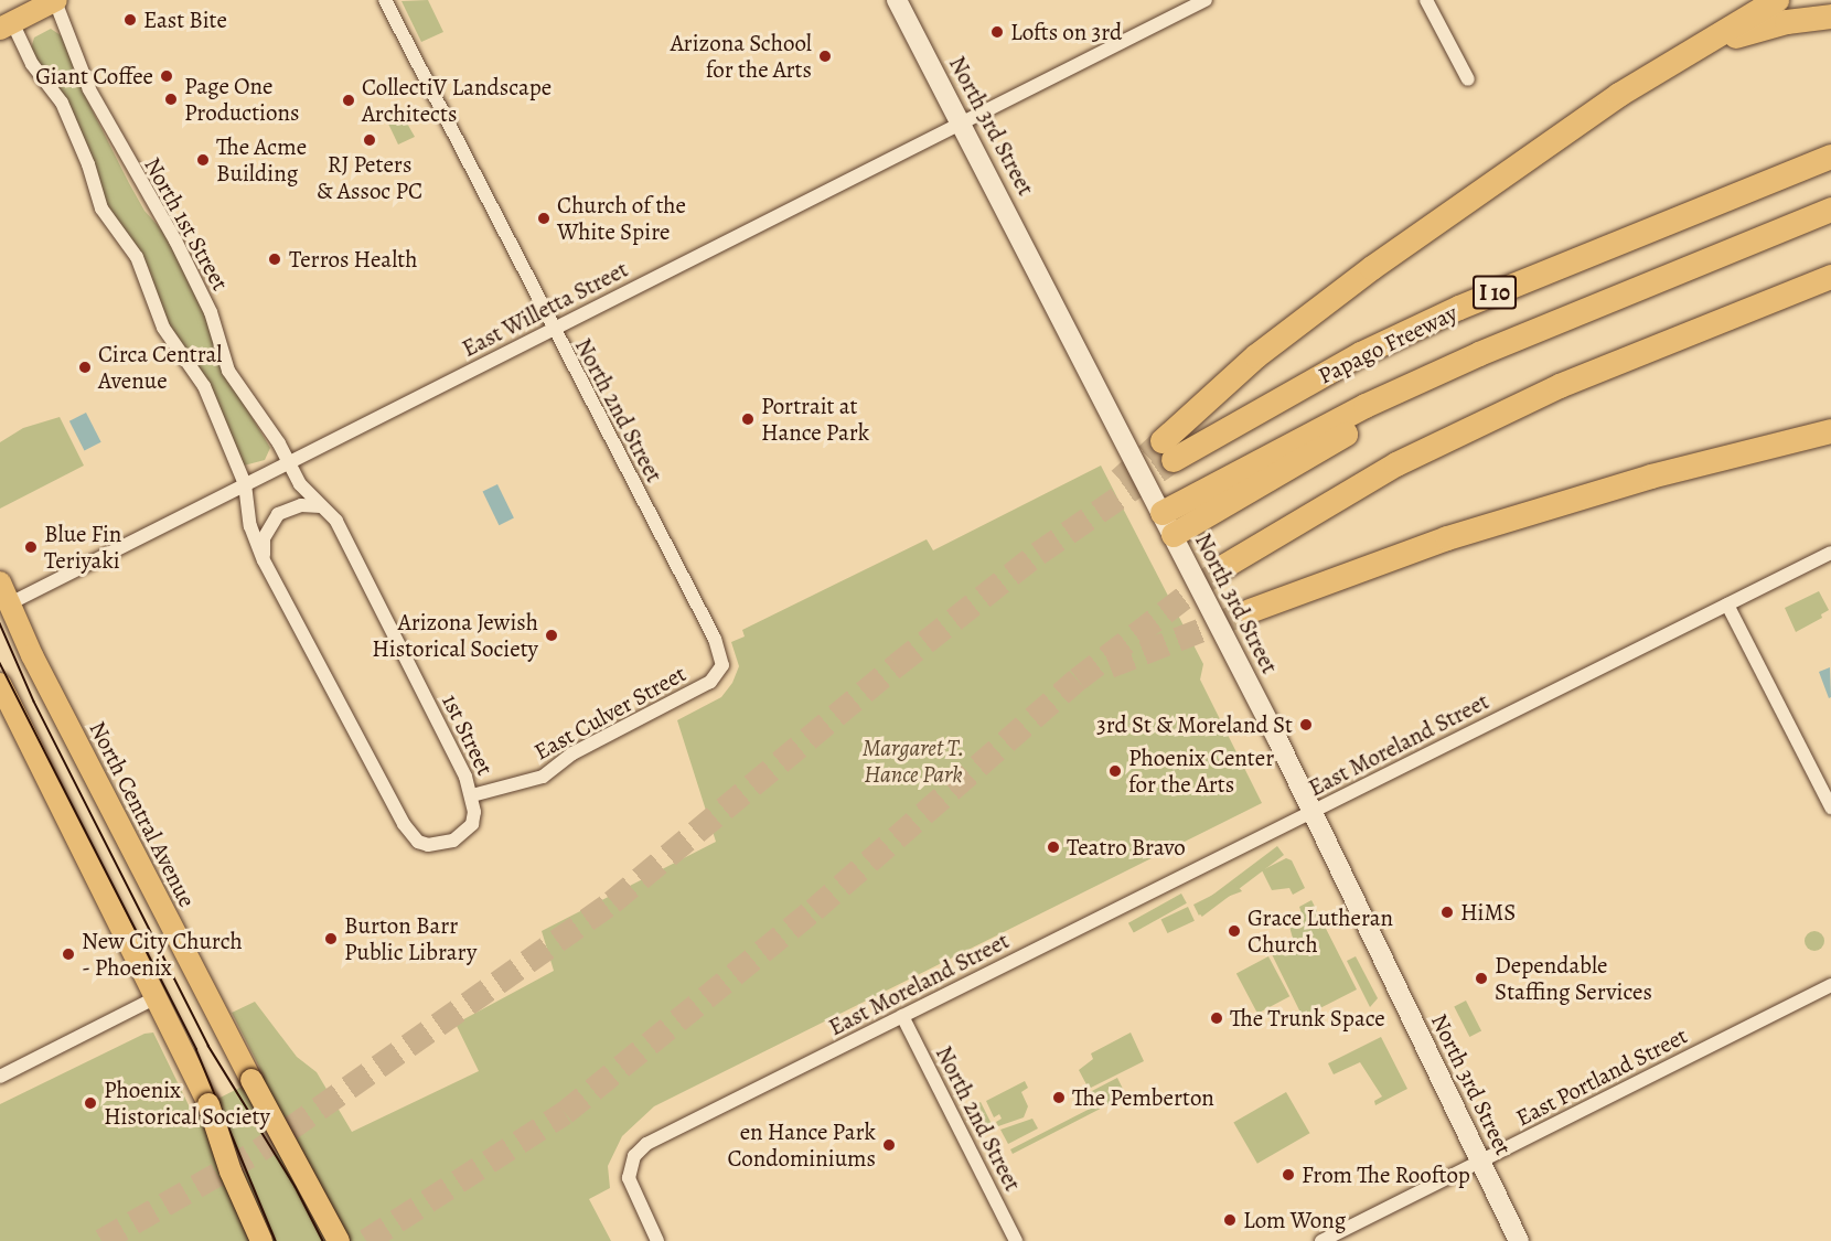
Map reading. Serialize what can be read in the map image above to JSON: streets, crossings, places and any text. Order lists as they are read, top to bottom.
{
  "streets": {
    "highway": ["I 10", "Papago Freeway"],
    "main road": ["North Central Avenue"],
    "street": [
      "North 3rd Street",
      "North 1st Street",
      "East Willetta Street",
      "North 2nd Street",
      "East Culver Street",
      "1st Street",
      "East Moreland Street",
      "East Portland Street"
    ]
  },
  "crossings": [
    ["North 3rd Street", "East Willetta Street"],
    ["North 3rd Street", "East Moreland Street"],
    ["North 3rd Street", "East Portland Street"],
    ["North 1st Street", "East Willetta Street"],
    ["North 1st Street", "1st Street"],
    ["East Willetta Street", "North 2nd Street"],
    ["East Willetta Street", "1st Street"],
    ["East Willetta Street", "North Central Avenue"],
    ["North 2nd Street", "East Culver Street"],
    ["North 2nd Street", "East Moreland Street"],
    ["East Culver Street", "1st Street"]
  ],
  "parks": ["Margaret T. Hance Park"],
  "places": [
    "East Bite",
    "Lofts on 3rd",
    "Arizona School for the Arts",
    "Giant Coffee",
    "Page One Productions",
    "CollectiV Landscape Architects",
    "RJ Peters & Assoc PC",
    "The Acme Building",
    "Church of the White Spire",
    "Terros Health",
    "Circa Central Avenue",
    "Portrait at Hance Park",
    "Blue Fin Teriyaki",
    "Arizona Jewish Historical Society",
    "3rd St & Moreland St",
    "Phoenix Center for the Arts",
    "Teatro Bravo",
    "HiMS",
    "Grace Lutheran Church",
    "Burton Barr Public Library",
    "New City Church - Phoenix",
    "Dependable Staffing Services",
    "The Trunk Space",
    "The Pemberton",
    "Phoenix Historical Society",
    "en Hance Park Condominiums",
    "From The Rooftop",
    "Lom Wong"
  ]
}
